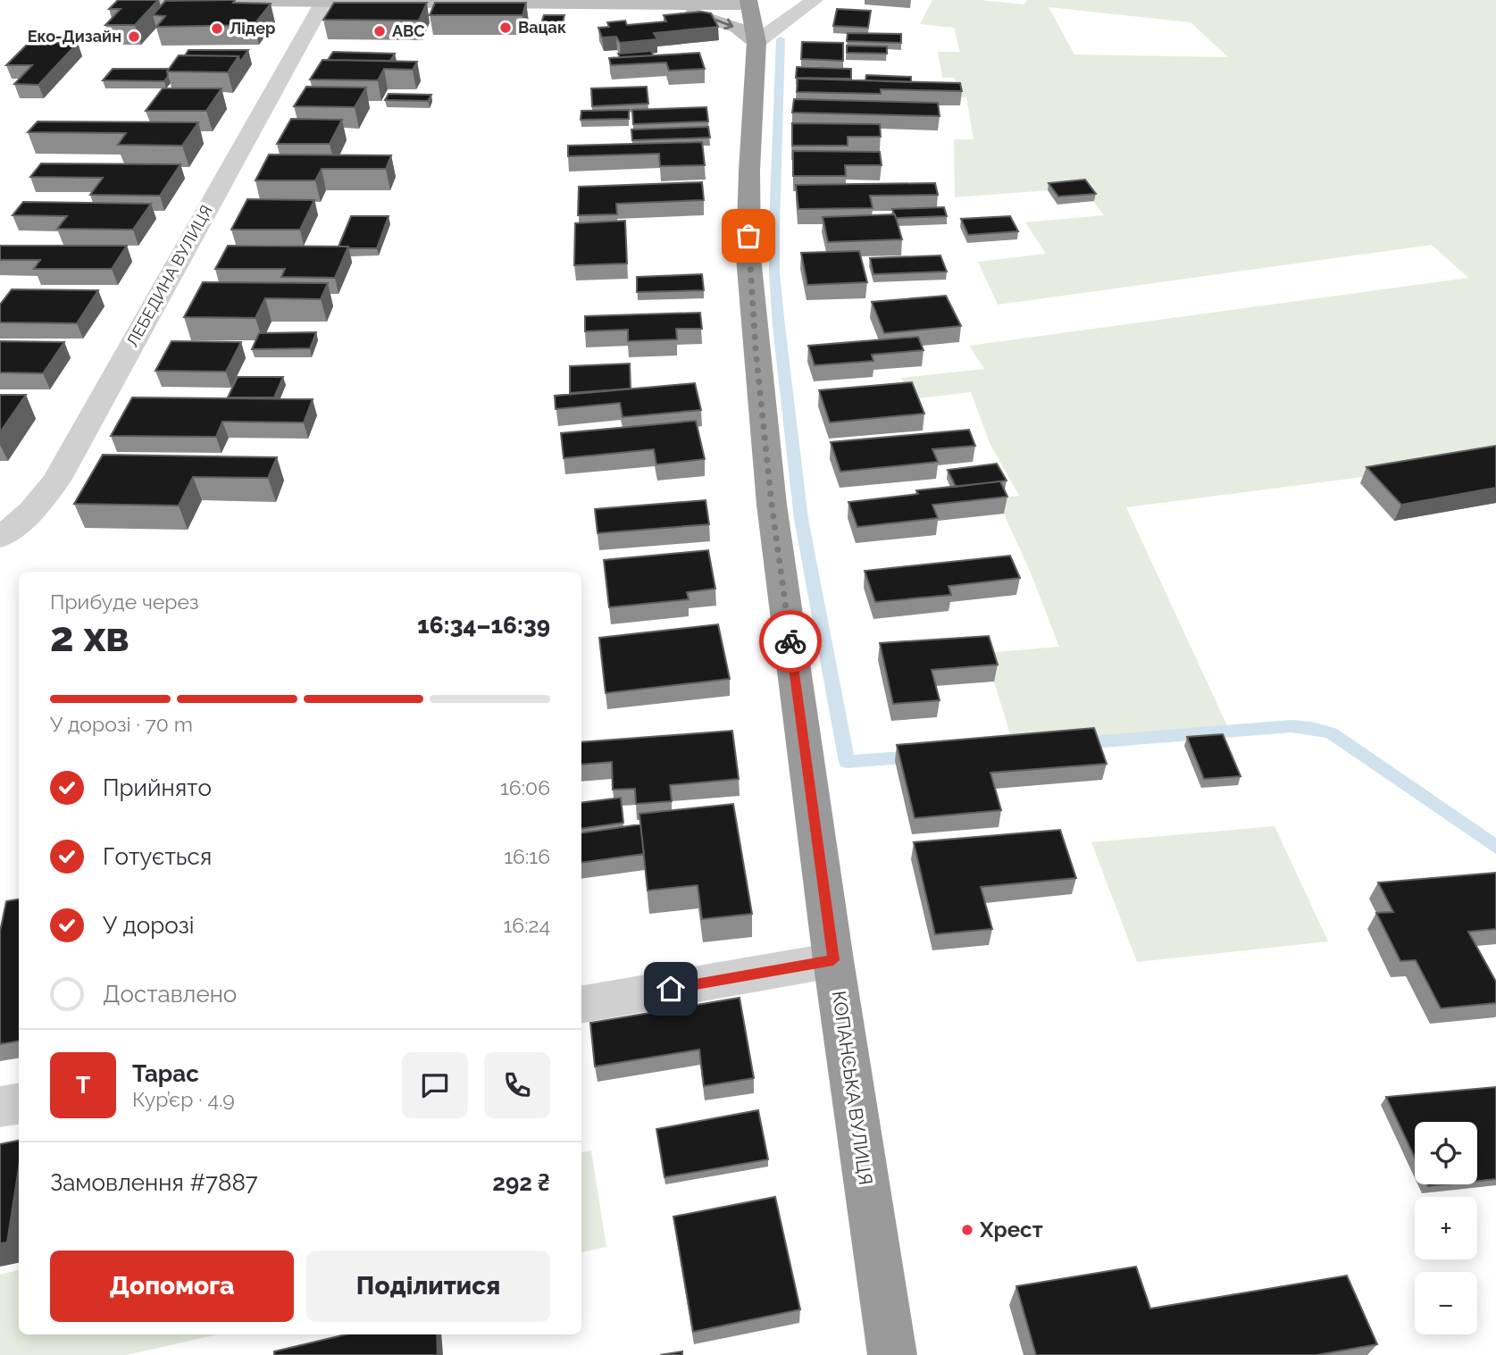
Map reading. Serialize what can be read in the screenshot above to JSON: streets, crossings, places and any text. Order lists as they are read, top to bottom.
{
  "streets": {
    "highway": ["КОПАНСЬКА ВУЛИЦЯ"],
    "street": ["ЛЕБЕДИНА ВУЛИЦЯ"]
  },
  "places": [
    "Вацак",
    "Лідер",
    "ABC",
    "Еко-Дизайн",
    "Хрест"
  ],
  "page": {
    "heading": ["2 хв", "Прибуде через", "16:34–16:39"],
    "panel": [
      "Тарас",
      "Кур’єр · 4.9",
      "Замовлення #7887",
      "292 ₴"
    ],
    "bar": "У дорозі · 70 m",
    "list": [
      ["Прийнято", "16:06"],
      ["Готується", "16:16"],
      ["У дорозі", "16:24"],
      "Доставлено"
    ],
    "round": "Т",
    "map_buttons": ["+", "−"],
    "buttons": ["Допомога", "Поділитися"]
  }
}
